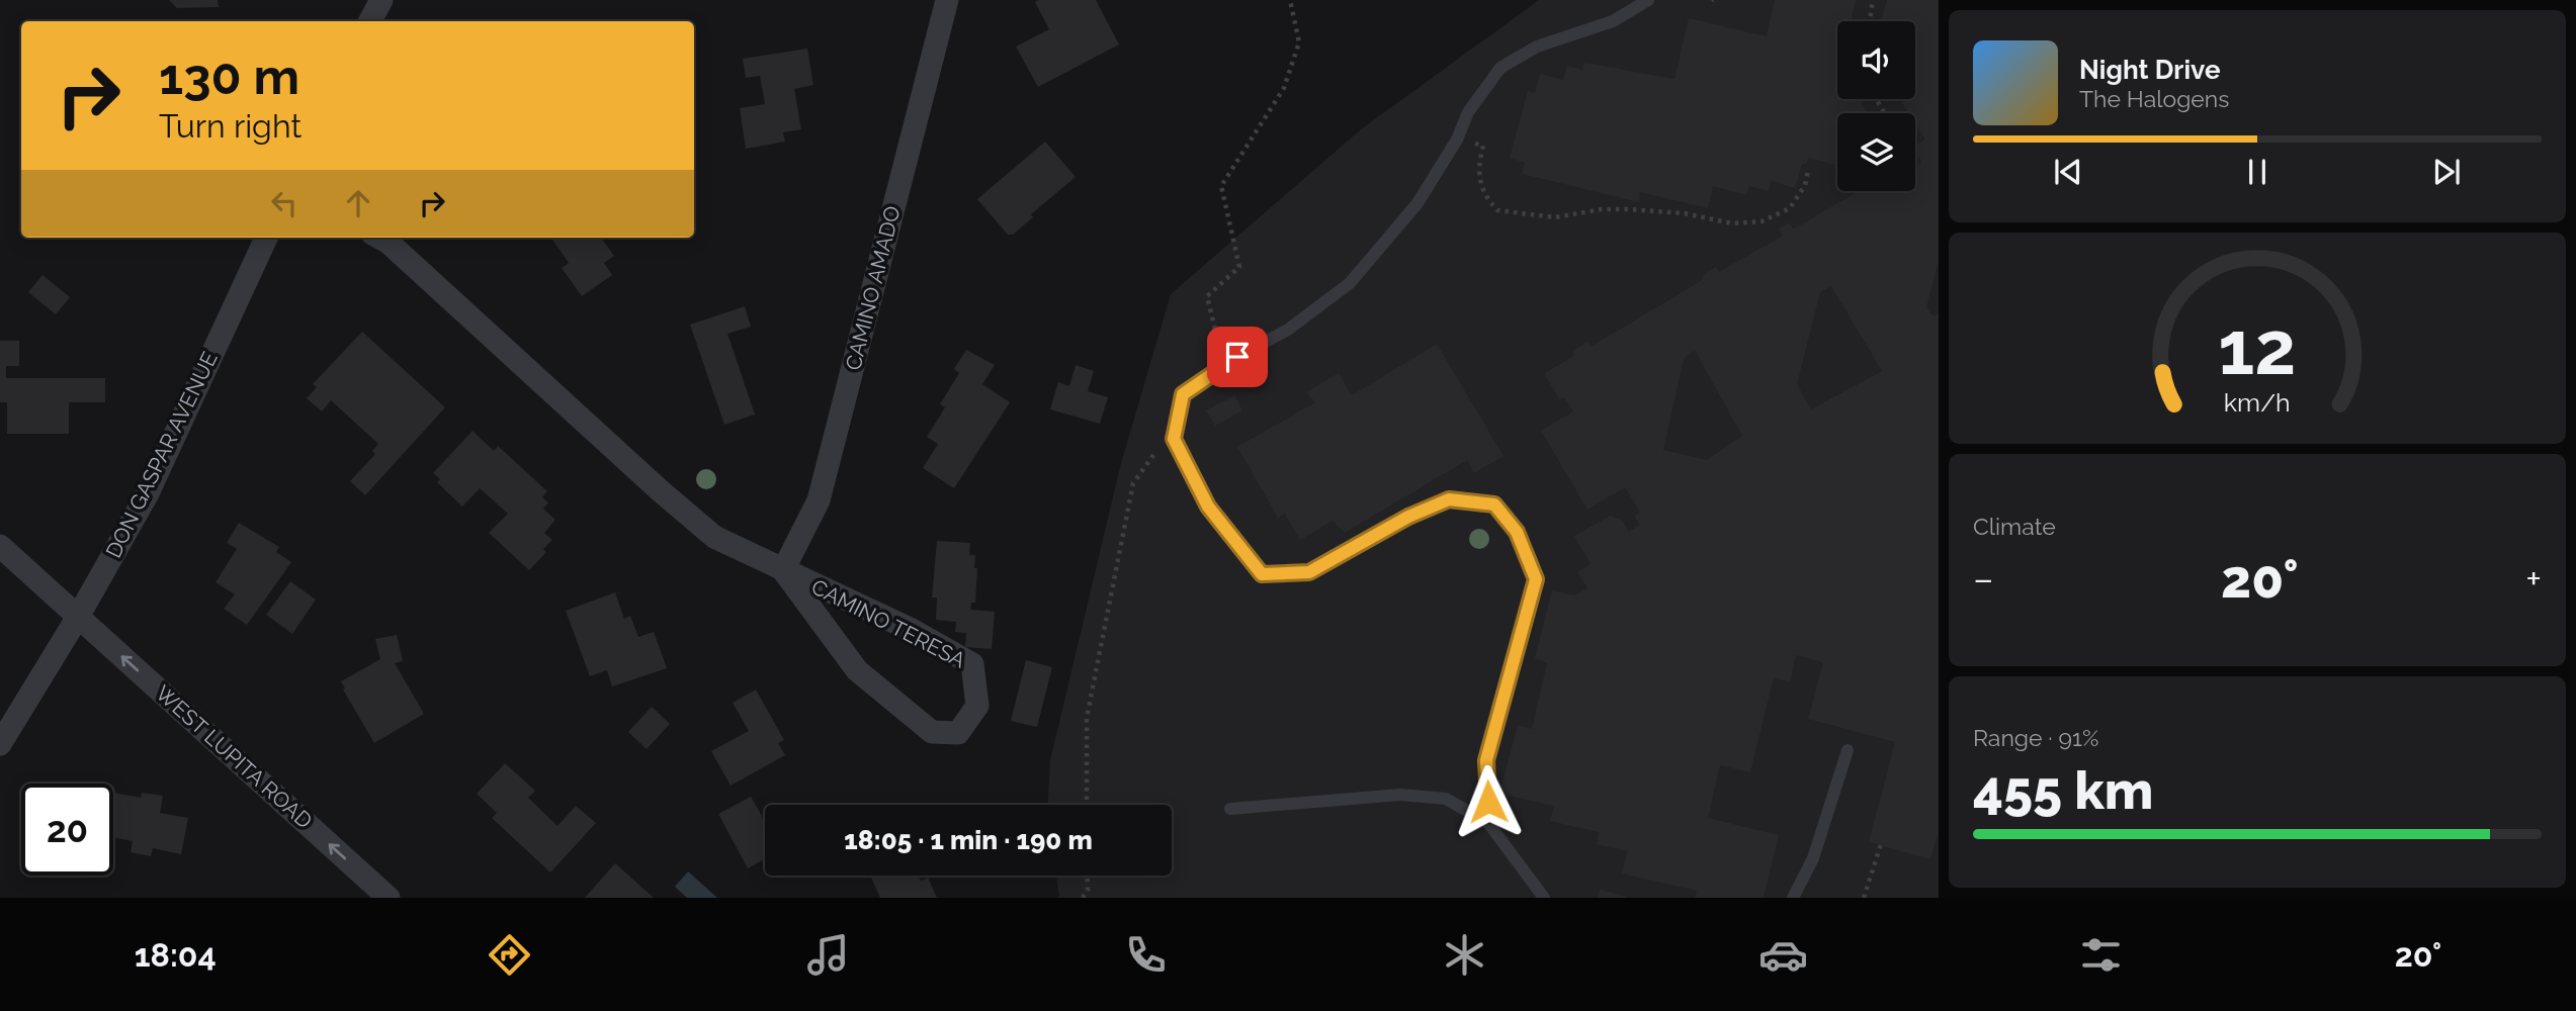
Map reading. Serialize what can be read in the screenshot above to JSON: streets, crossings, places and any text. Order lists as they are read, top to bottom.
{
  "streets": {
    "street": [
      "CAMINO AMADO",
      "DON GASPAR AVENUE",
      "CAMINO TERESA",
      "WEST LUPITA ROAD"
    ]
  },
  "crossings": [
    ["CAMINO AMADO", "CAMINO TERESA"],
    ["DON GASPAR AVENUE", "WEST LUPITA ROAD"]
  ],
  "one_way": ["WEST LUPITA ROAD"],
  "page": {
    "turn": ["130 m", "Turn right"],
    "song": ["Night Drive", "The Halogens"],
    "tile": [
      "Climate",
      ["Range · 91%", "455 km"]
    ],
    "heat": ["−", "20°", "+"],
    "limit": "20",
    "trip": "18:05 · 1 min · 190 m",
    "tabs": ["18:04", "20°"],
    "gauge": ["12", "km/h"]
  }
}
